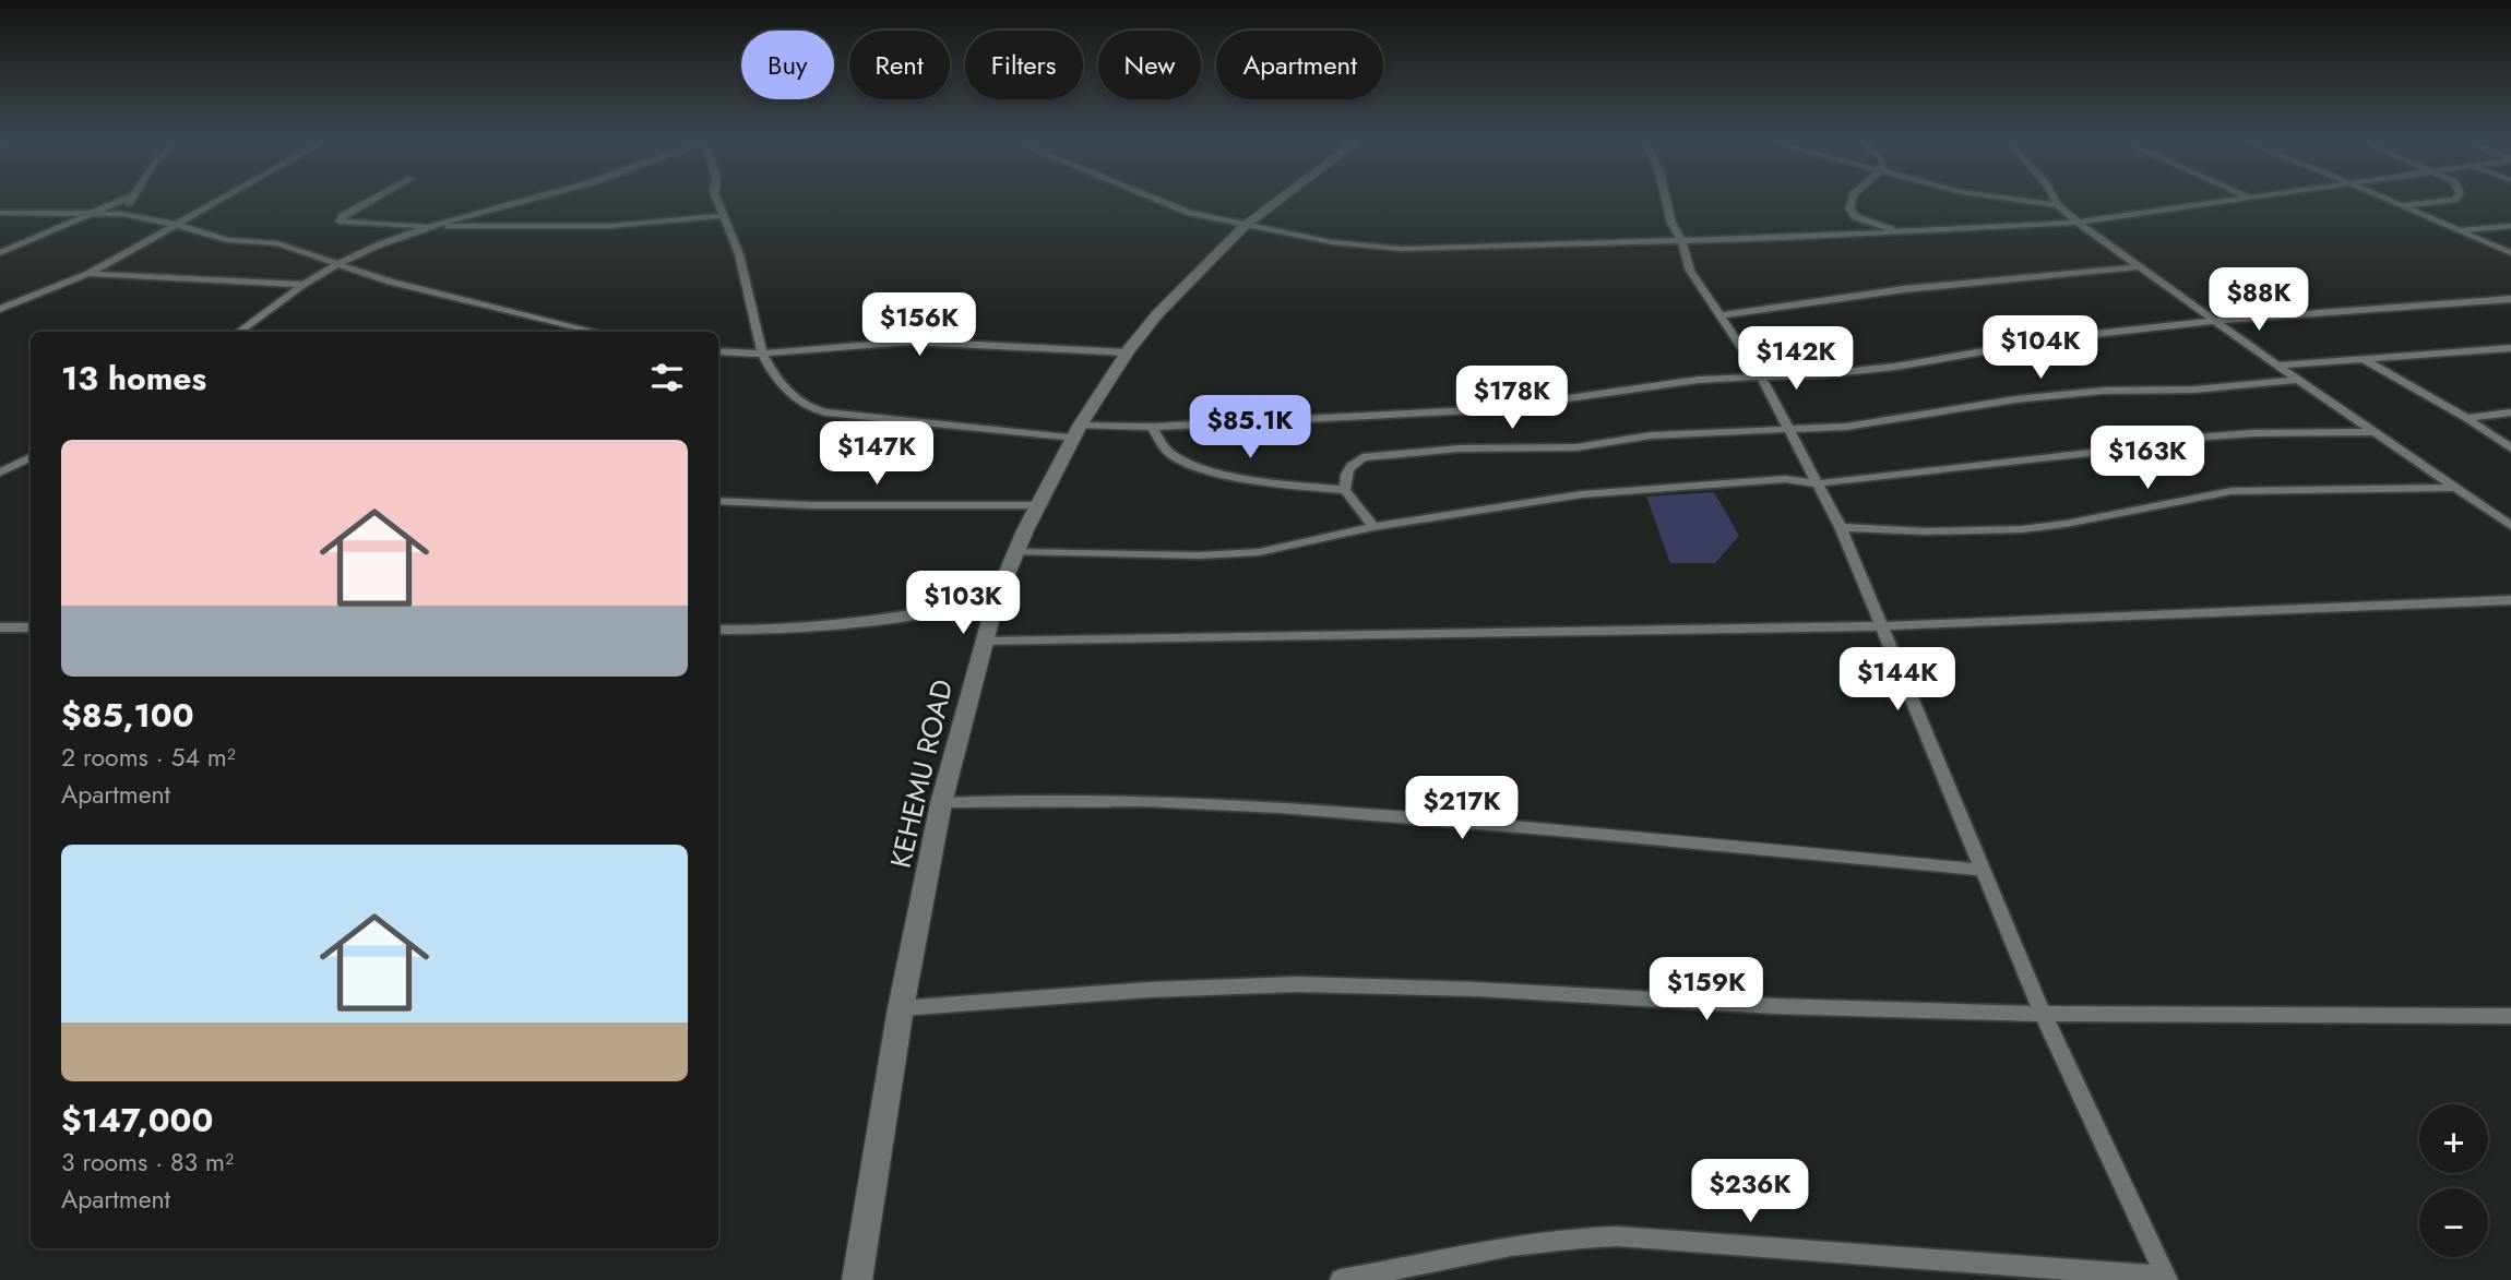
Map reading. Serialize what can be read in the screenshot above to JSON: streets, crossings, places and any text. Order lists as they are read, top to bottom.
{
  "streets": {
    "street": ["KEHEMU ROAD"]
  },
  "page": {
    "chip": [
      "Buy",
      "Rent",
      "Filters",
      "New",
      "Apartment"
    ],
    "price": [
      "$88K",
      "$156K",
      "$104K",
      "$142K",
      "$178K",
      "$85.1K",
      "$147K",
      "$163K",
      "$103K",
      "$144K",
      "$217K",
      "$159K",
      "$236K"
    ],
    "heading": "13 homes",
    "list": [
      {
        "name": "$85,100",
        "note": "2 rooms · 54 m² · Apartment"
      },
      {
        "name": "$147,000",
        "note": "3 rooms · 83 m² · Apartment"
      }
    ],
    "map_buttons": ["+", "−"]
  }
}
